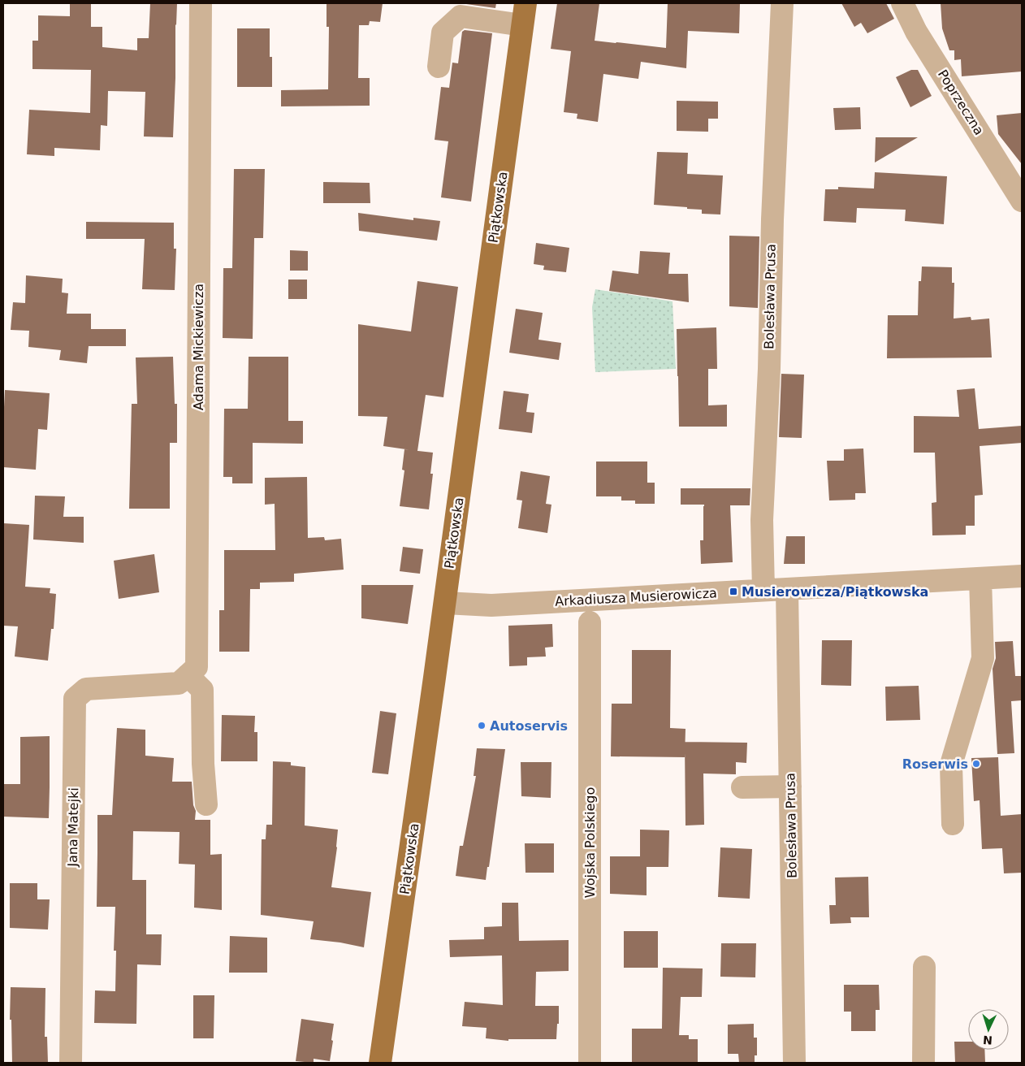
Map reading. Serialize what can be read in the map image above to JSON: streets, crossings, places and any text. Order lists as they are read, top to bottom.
{
  "streets": {
    "main road": ["Piątkowska"],
    "street": [
      "Poprzeczna",
      "Bolesława Prusa",
      "Adama Mickiewicza",
      "Arkadiusza Musierowicza",
      "Jana Matejki",
      "Wojska Polskiego"
    ]
  },
  "crossings": [
    ["Piątkowska", "Arkadiusza Musierowicza"],
    ["Bolesława Prusa", "Arkadiusza Musierowicza"],
    ["Adama Mickiewicza", "Jana Matejki"]
  ],
  "places": {
    "transit": ["Musierowicza/Piątkowska"],
    "other": ["Autoservis", "Roserwis"]
  },
  "north": "bottom"
}
